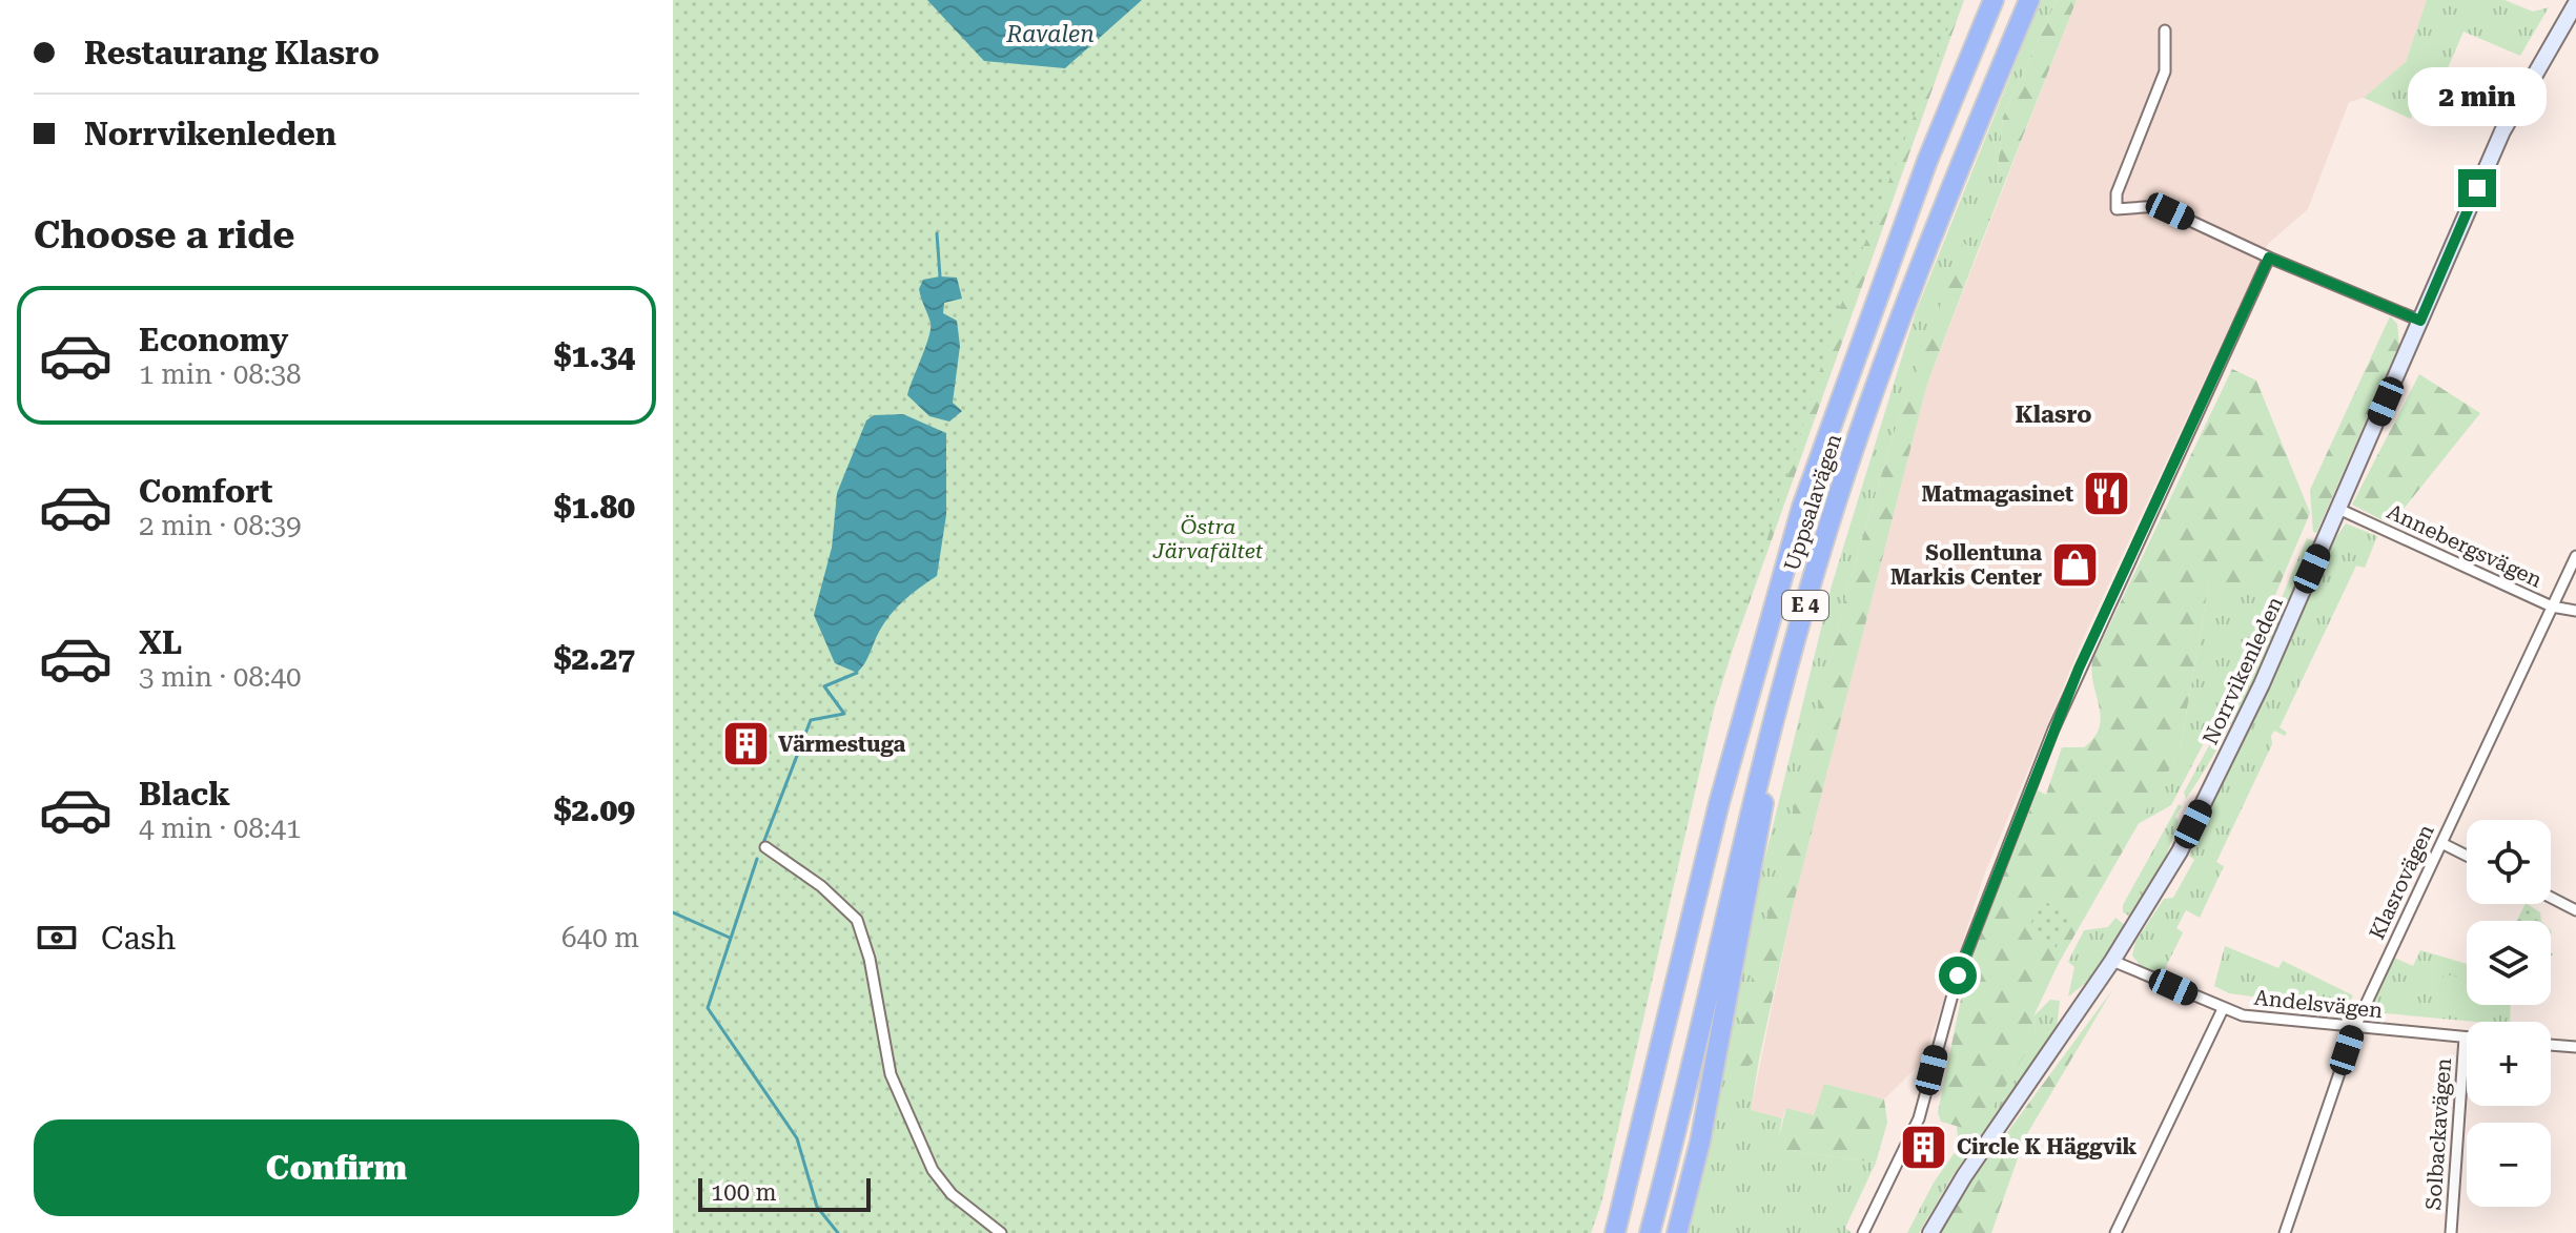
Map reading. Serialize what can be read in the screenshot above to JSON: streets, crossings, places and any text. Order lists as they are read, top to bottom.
{
  "streets": {
    "highway": ["Uppsalavägen", "E 4"],
    "main road": ["Norrvikenleden"],
    "street": [
      "Annebergsvägen",
      "Klasrovägen",
      "Andelsvägen",
      "Solbackavägen"
    ]
  },
  "crossings": [
    ["Annebergsvägen", "Norrvikenleden"],
    ["Annebergsvägen", "Klasrovägen"],
    ["Norrvikenleden", "Andelsvägen"],
    ["Klasrovägen", "Andelsvägen"],
    ["Andelsvägen", "Solbackavägen"]
  ],
  "districts": ["Klasro"],
  "water": ["Ravalen"],
  "parks": ["Östra Järvafältet"],
  "places": {
    "restaurant": ["Matmagasinet"],
    "shop": ["Sollentuna Markis Center"],
    "building": ["Värmestuga", "Circle K Häggvik"]
  },
  "scale_bar": "100 m",
  "page": {
    "banner": ["Restaurang Klasro", "Norrvikenleden"],
    "bubble": "2 min",
    "heading": "Choose a ride",
    "list": [
      {
        "name": "Economy",
        "note": "1 min · 08:38",
        "value": "$1.34"
      },
      {
        "name": "Comfort",
        "note": "2 min · 08:39",
        "value": "$1.80"
      },
      {
        "name": "XL",
        "note": "3 min · 08:40",
        "value": "$2.27"
      },
      {
        "name": "Black",
        "note": "4 min · 08:41",
        "value": "$2.09"
      }
    ],
    "map_buttons": ["+", "−"],
    "pay": ["Cash", "640 m"],
    "buttons": "Confirm",
    "scale": "100 m"
  }
}
